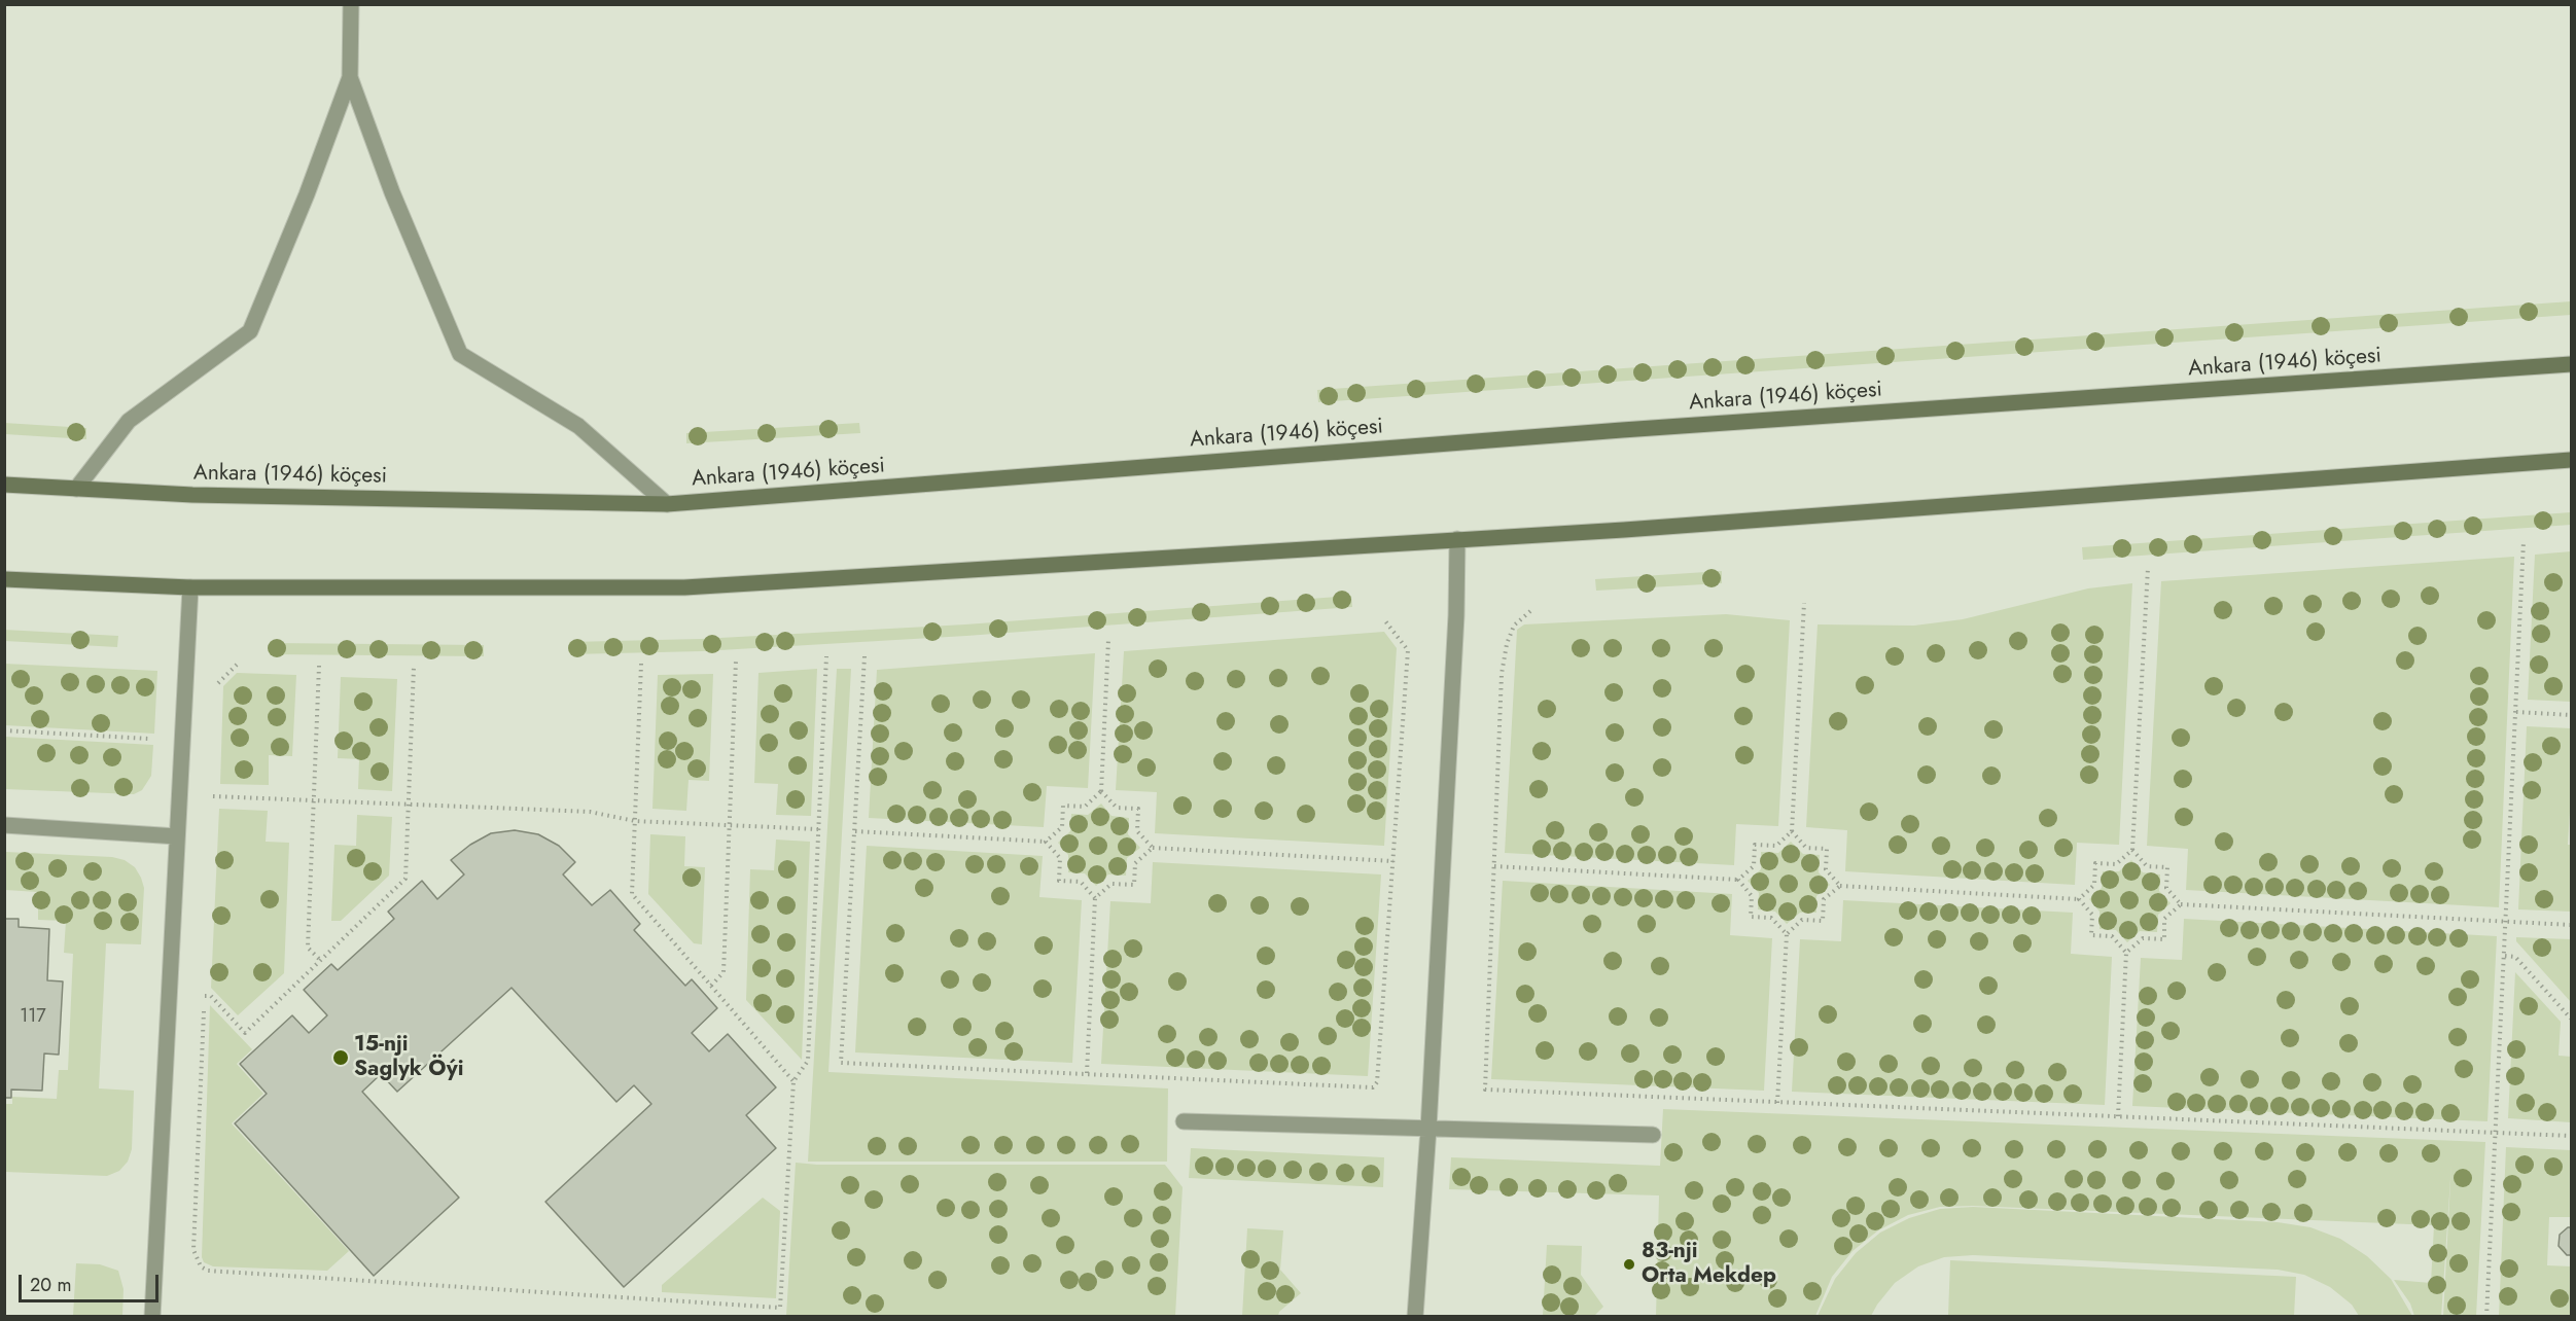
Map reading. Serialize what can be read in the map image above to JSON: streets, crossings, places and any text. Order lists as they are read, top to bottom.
{
  "streets": {
    "main road": ["Ankara (1946) köçesi"]
  },
  "places": ["15-nji Saglyk Öýi", "83-nji Orta Mekdep"],
  "house_numbers": ["117"],
  "scale_bar": "20 m"
}
